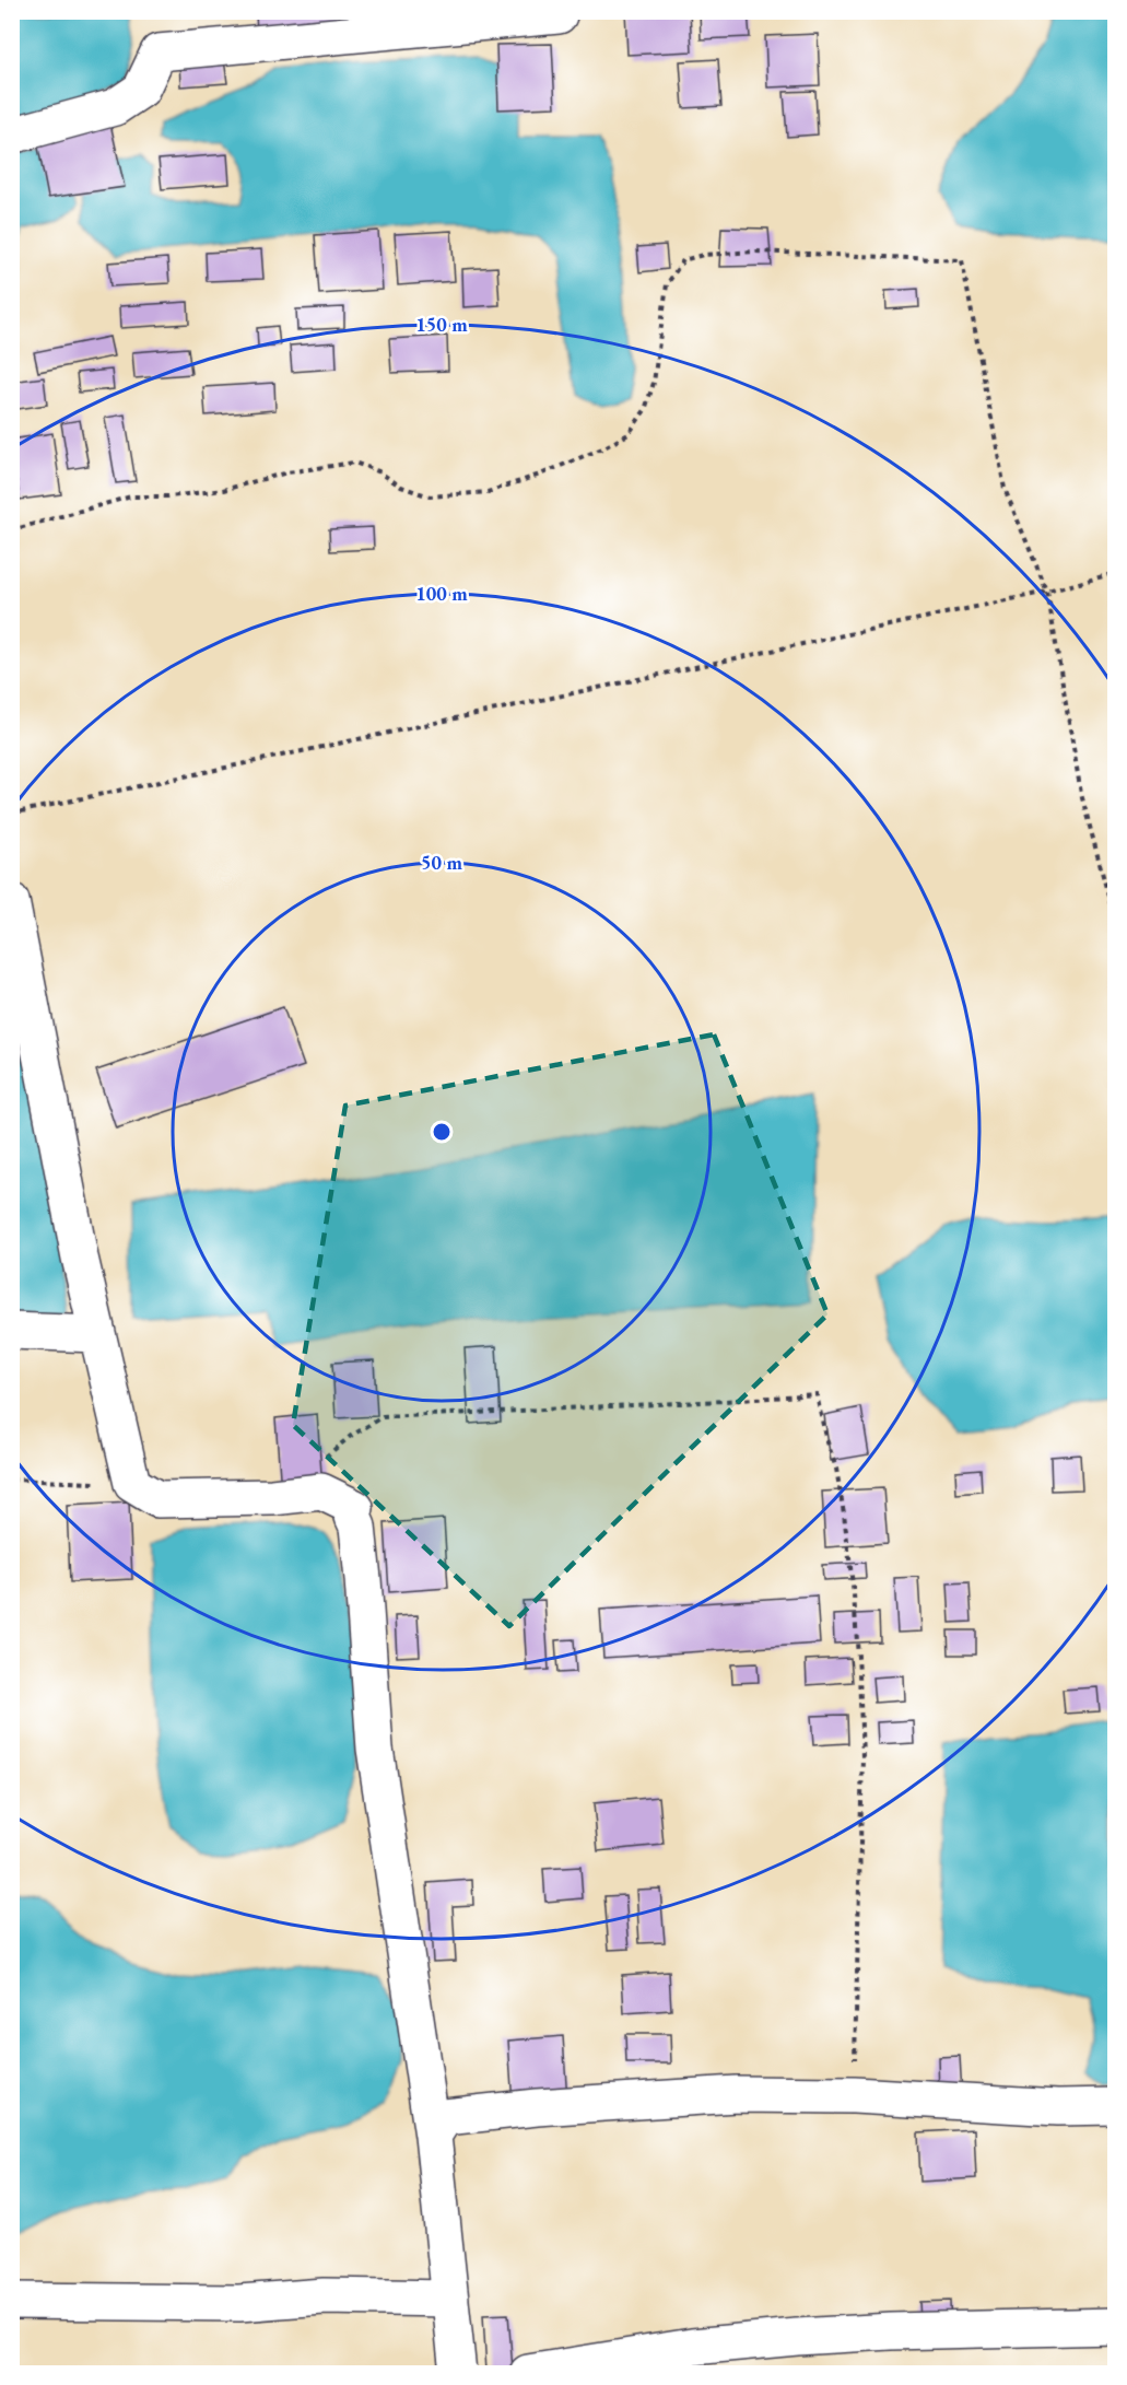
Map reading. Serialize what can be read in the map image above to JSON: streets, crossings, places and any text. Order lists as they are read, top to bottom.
{
  "rings": ["150 m", "100 m", "50 m"]
}
